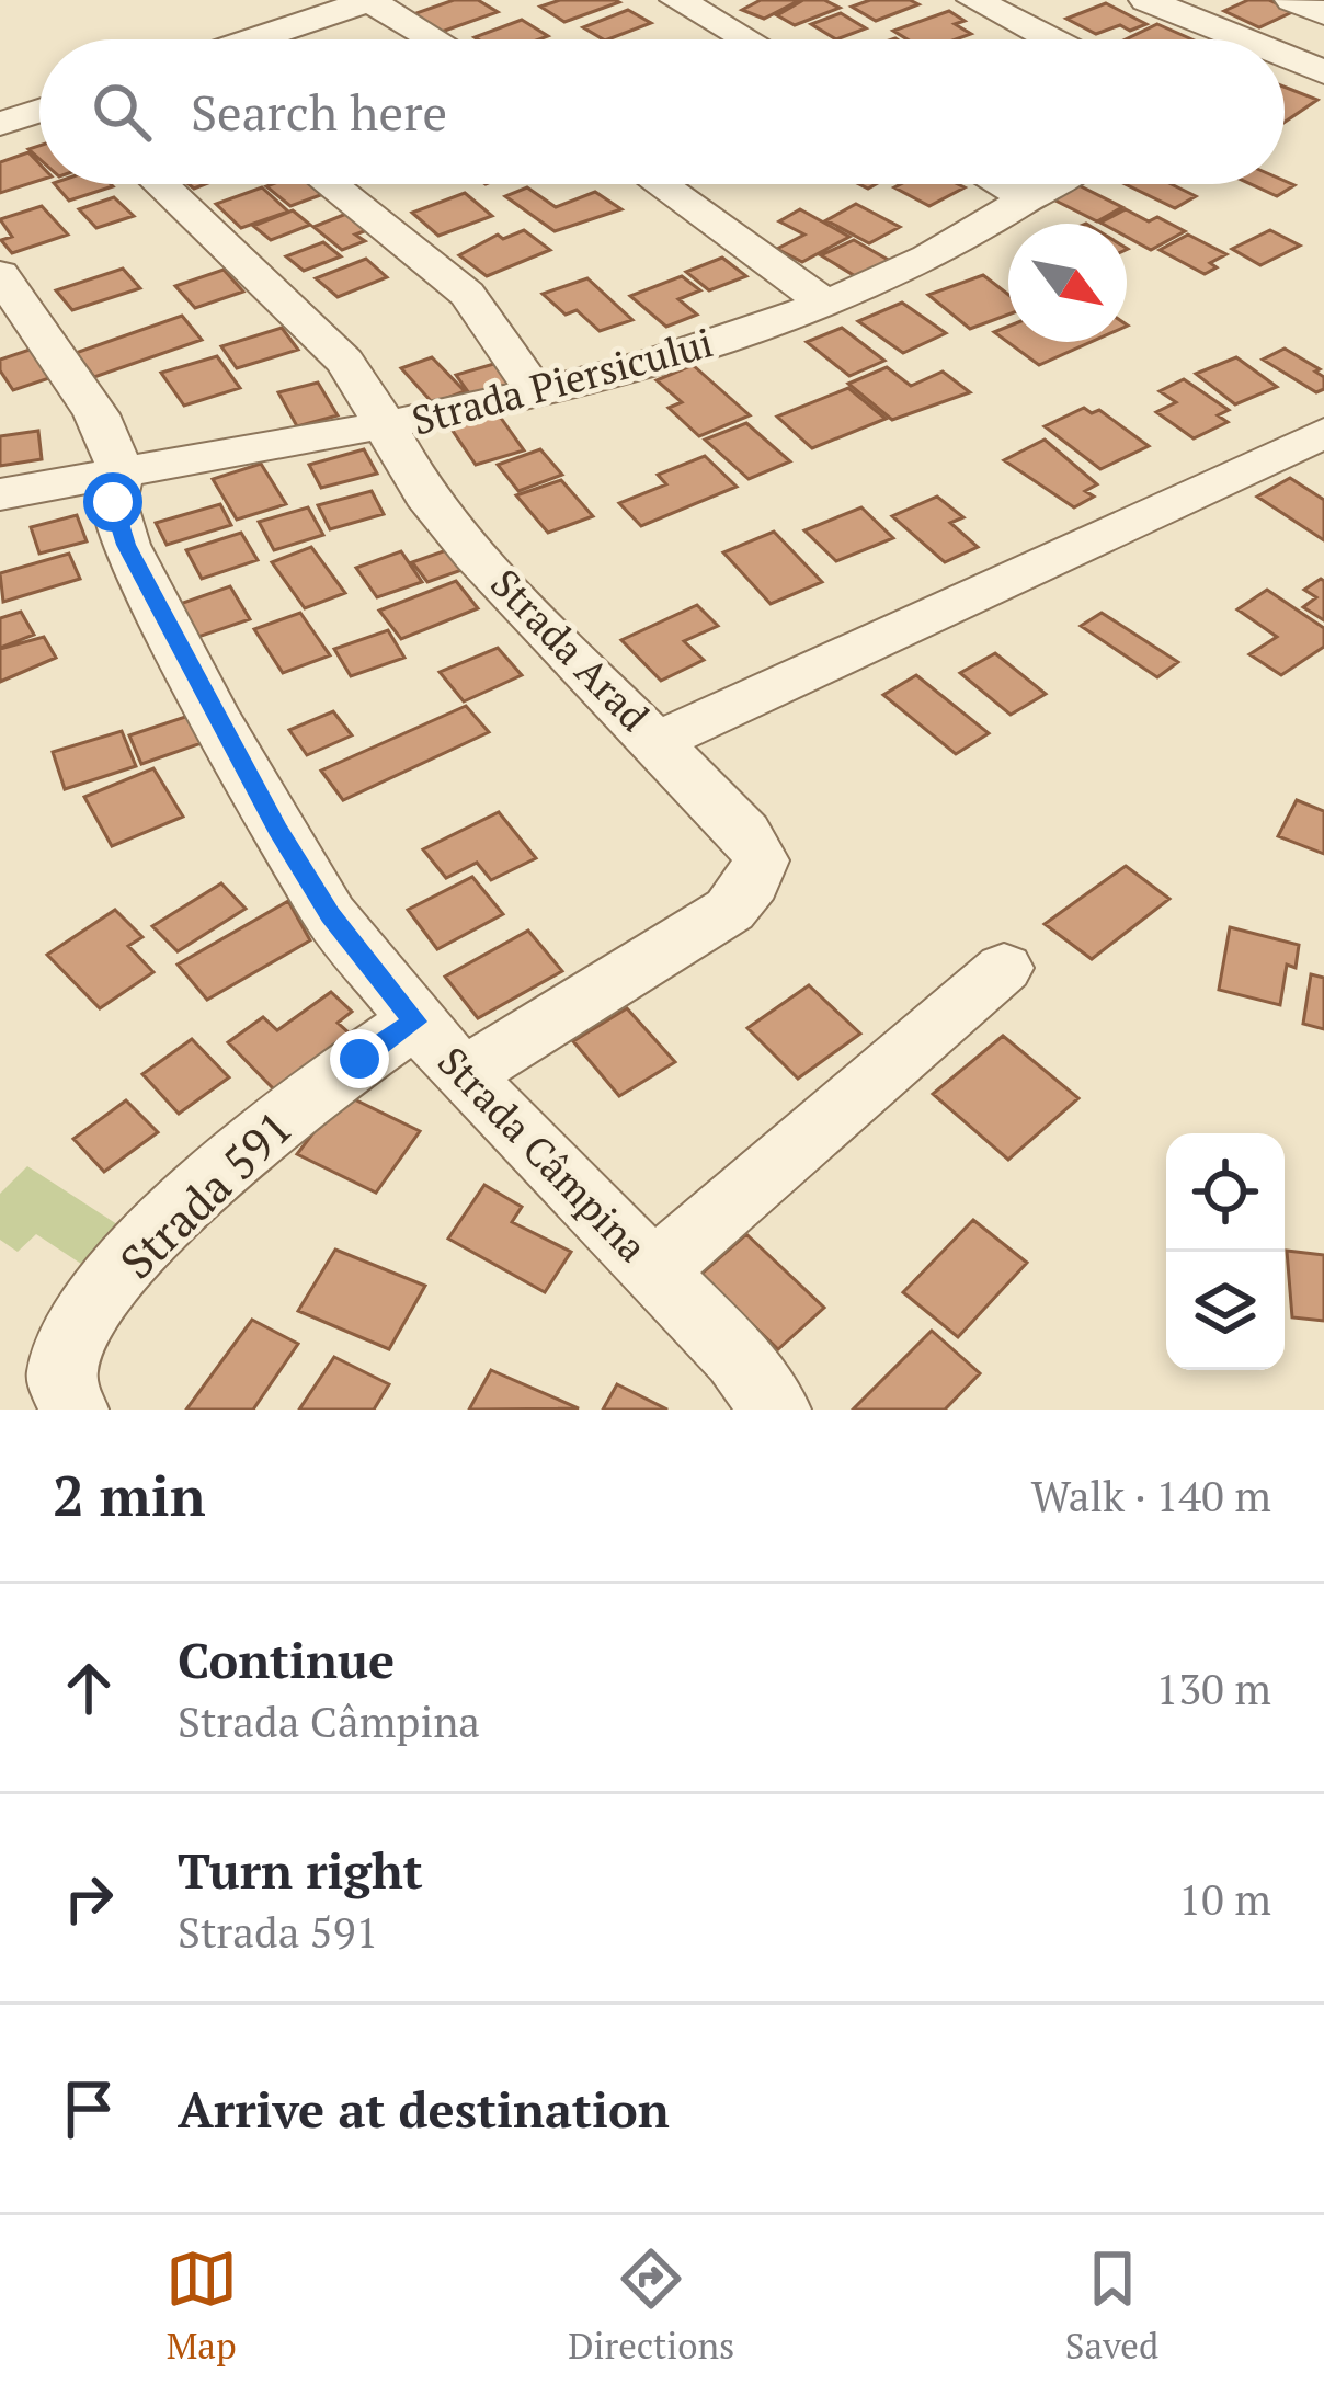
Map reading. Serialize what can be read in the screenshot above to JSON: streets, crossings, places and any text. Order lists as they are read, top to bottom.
{
  "streets": {
    "street": [
      "Strada Piersicului",
      "Strada Arad",
      "Strada Câmpina",
      "Strada 591"
    ]
  },
  "crossings": [
    ["Strada Piersicului", "Strada Arad"],
    ["Strada Piersicului", "Strada Câmpina"],
    ["Strada Arad", "Strada Câmpina"],
    ["Strada Câmpina", "Strada 591"]
  ],
  "north": "bottom right",
  "page": {
    "search": "Search here",
    "heading": ["2 min", "Walk · 140 m"],
    "list": [
      ["Continue", "Strada Câmpina", "130 m"],
      ["Turn right", "Strada 591", "10 m"],
      "Arrive at destination"
    ],
    "nav": ["Map", "Directions", "Saved"]
  }
}
